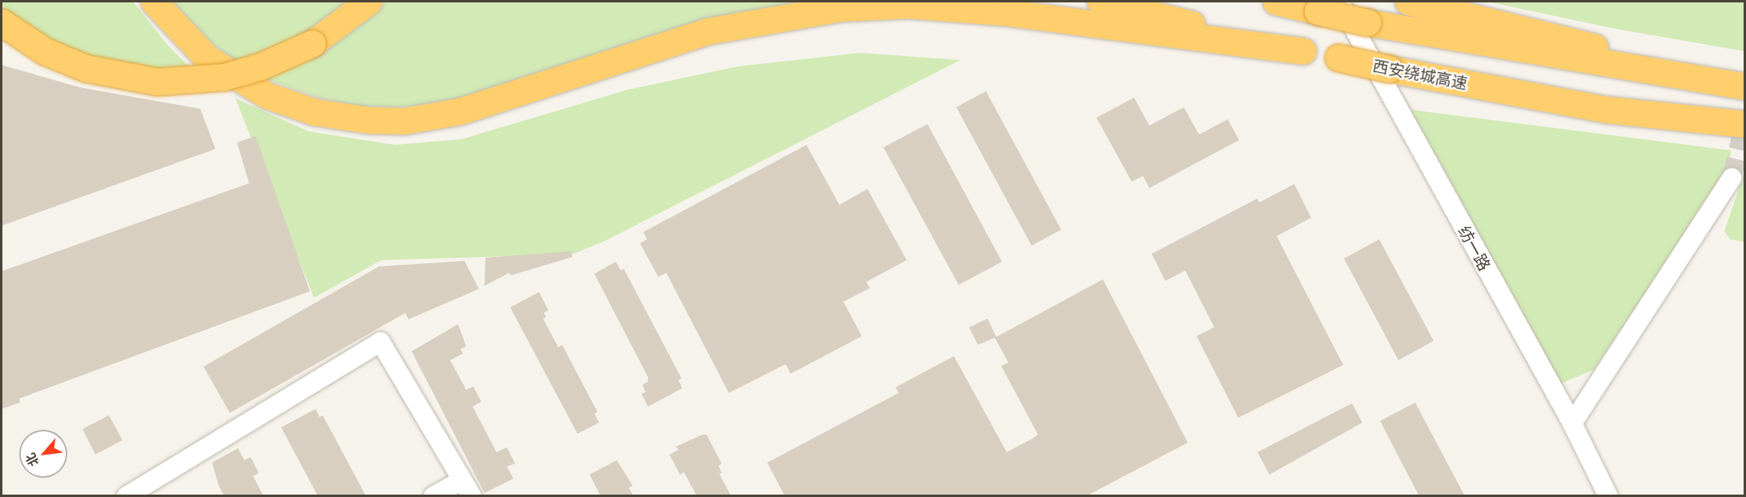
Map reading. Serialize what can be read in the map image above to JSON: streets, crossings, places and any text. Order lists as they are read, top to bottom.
{
  "streets": {
    "highway": ["西安绕城高速"],
    "street": ["纺一路"]
  },
  "north": "bottom left"
}
